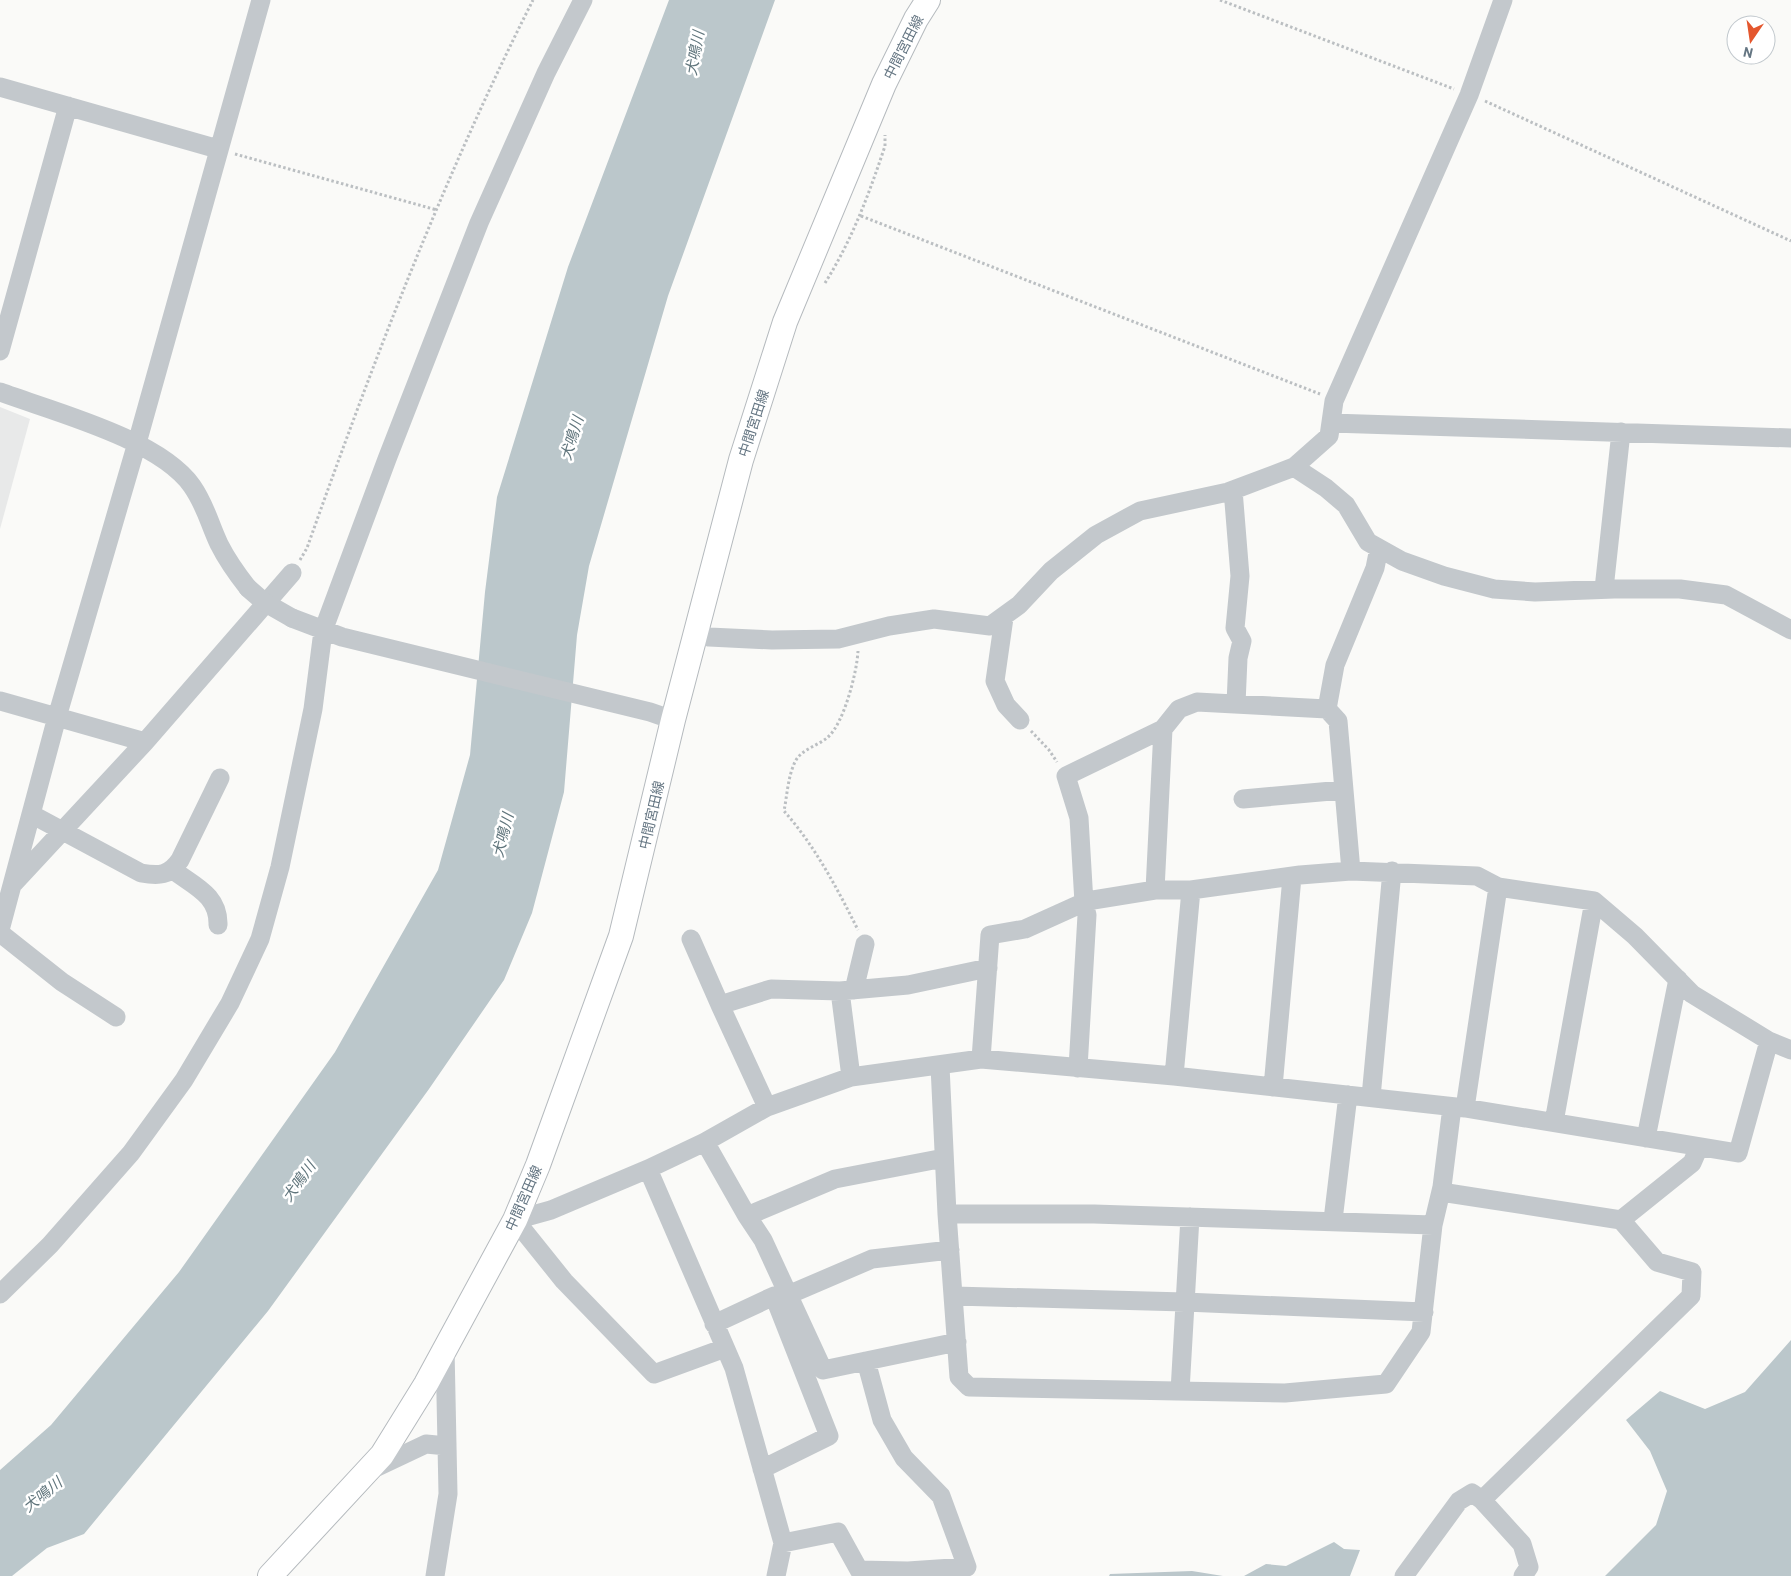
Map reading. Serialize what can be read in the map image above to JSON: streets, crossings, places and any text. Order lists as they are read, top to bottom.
{
  "streets": {
    "main road": ["中間宮田線"]
  },
  "water": ["犬鳴川"],
  "north": "bottom"
}
